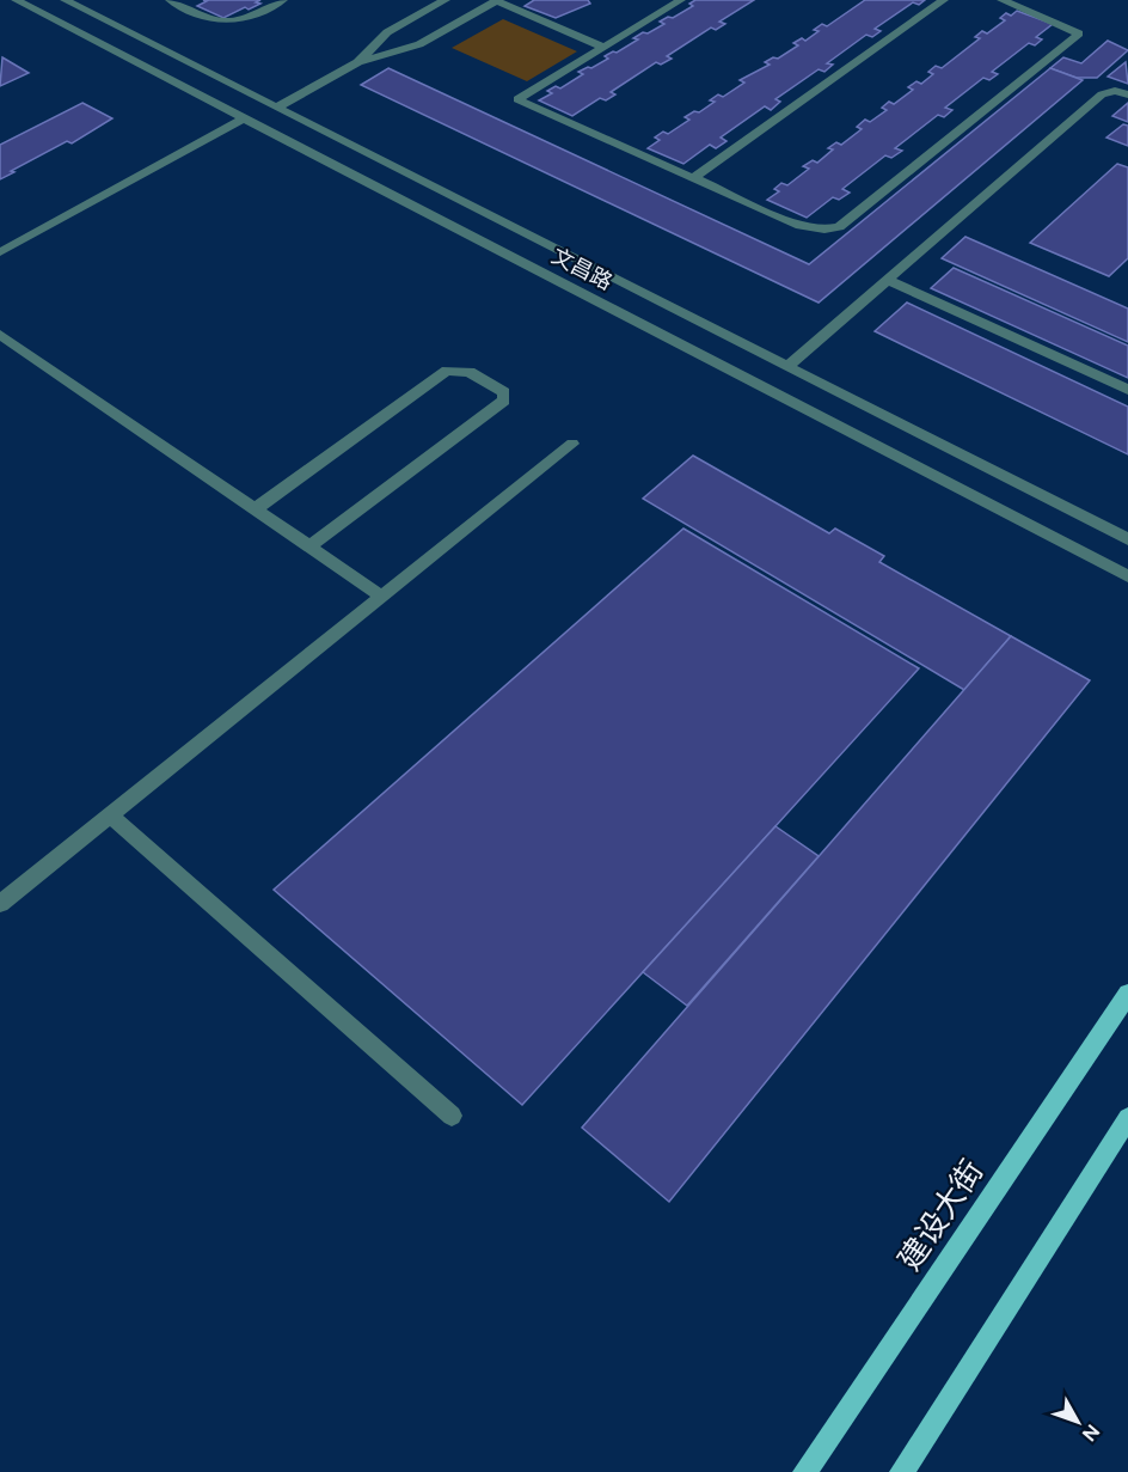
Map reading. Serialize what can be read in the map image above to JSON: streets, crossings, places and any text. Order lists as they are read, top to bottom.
{
  "streets": {
    "main road": ["建设大街"],
    "street": ["文昌路"]
  },
  "north": "bottom right"
}
